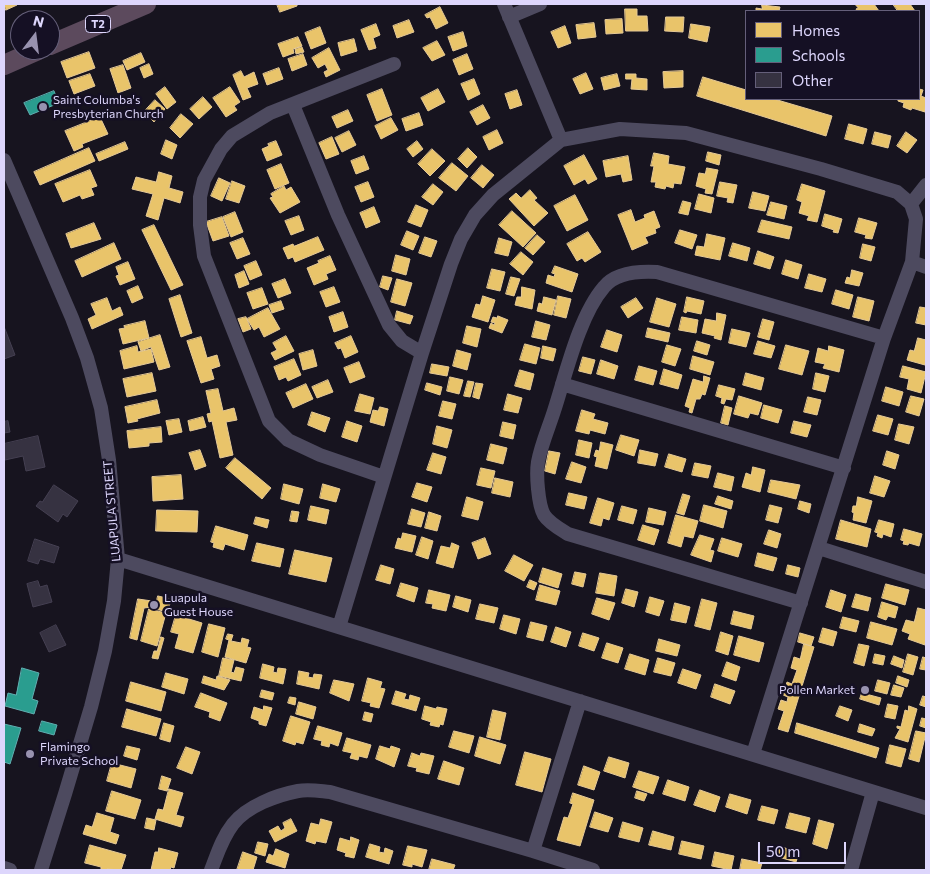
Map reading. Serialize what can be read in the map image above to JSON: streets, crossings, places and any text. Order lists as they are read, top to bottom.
{
  "streets": {
    "highway": ["T2"],
    "street": ["LUAPULA STREET"]
  },
  "places": [
    "Saint Columba's Presbyterian Church",
    "Luapula Guest House",
    "Pollen Market",
    "Flamingo Private School"
  ],
  "legend": ["Homes", "Schools", "Other"],
  "scale_bar": "50 m",
  "north": "top"
}
